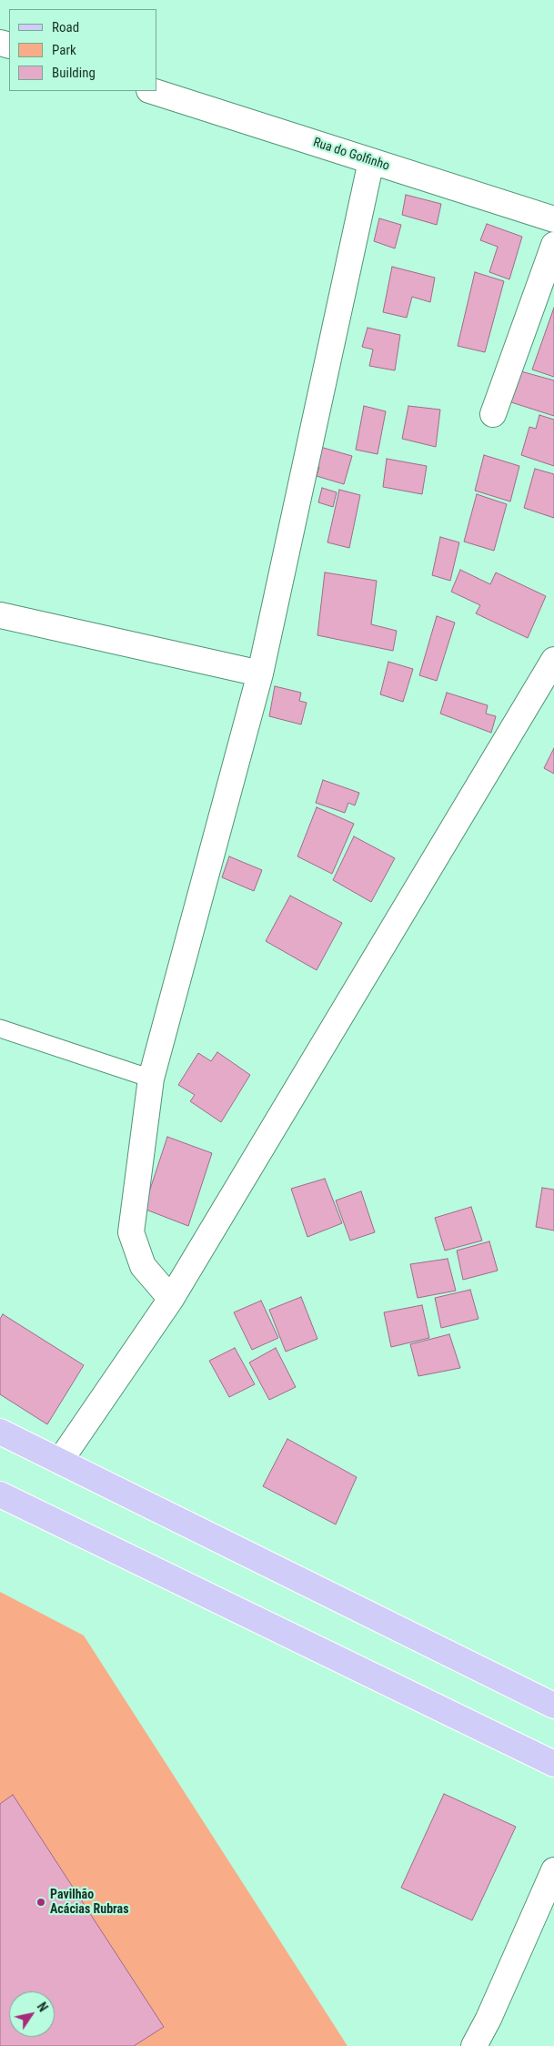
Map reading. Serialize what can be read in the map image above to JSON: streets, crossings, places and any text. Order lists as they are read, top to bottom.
{
  "streets": {
    "street": ["Rua do Golfinho"]
  },
  "places": ["Pavilhão Acácias Rubras"],
  "legend": ["Road", "Park", "Building"],
  "north": "top right"
}
